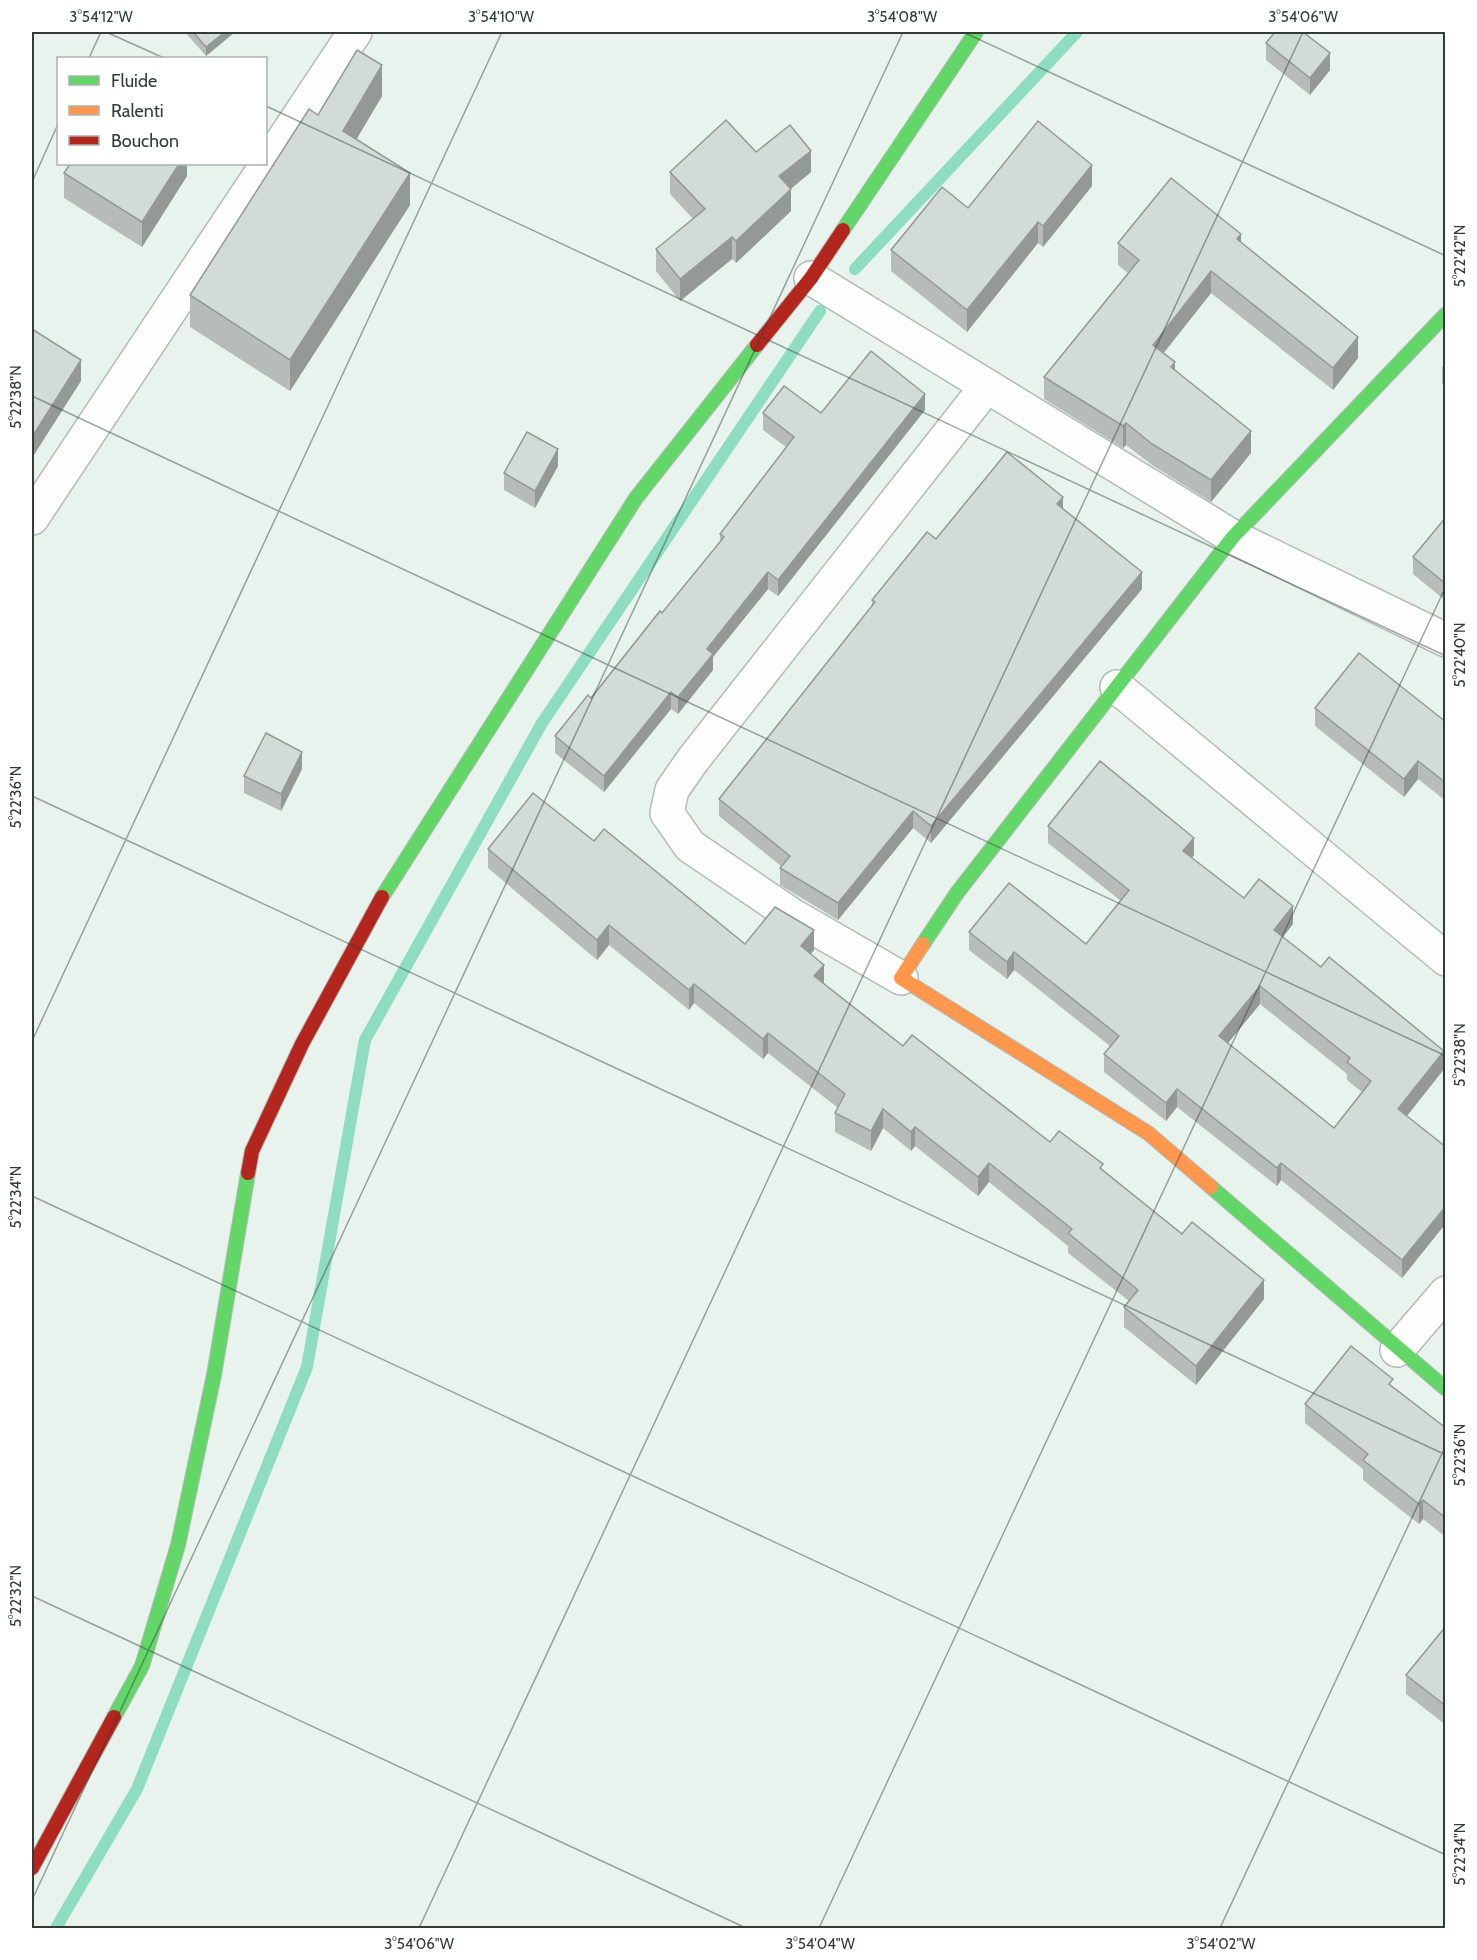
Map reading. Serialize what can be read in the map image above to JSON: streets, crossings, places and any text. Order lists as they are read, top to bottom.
{
  "legend": ["Fluide", "Ralenti", "Bouchon"],
  "coordinates": [
    "3°54'12\"W",
    "3°54'10\"W",
    "3°54'08\"W",
    "3°54'06\"W",
    "5°22'42\"N",
    "5°22'38\"N",
    "5°22'40\"N",
    "5°22'36\"N",
    "5°22'34\"N",
    "5°22'32\"N",
    "3°54'04\"W",
    "3°54'02\"W"
  ]
}
